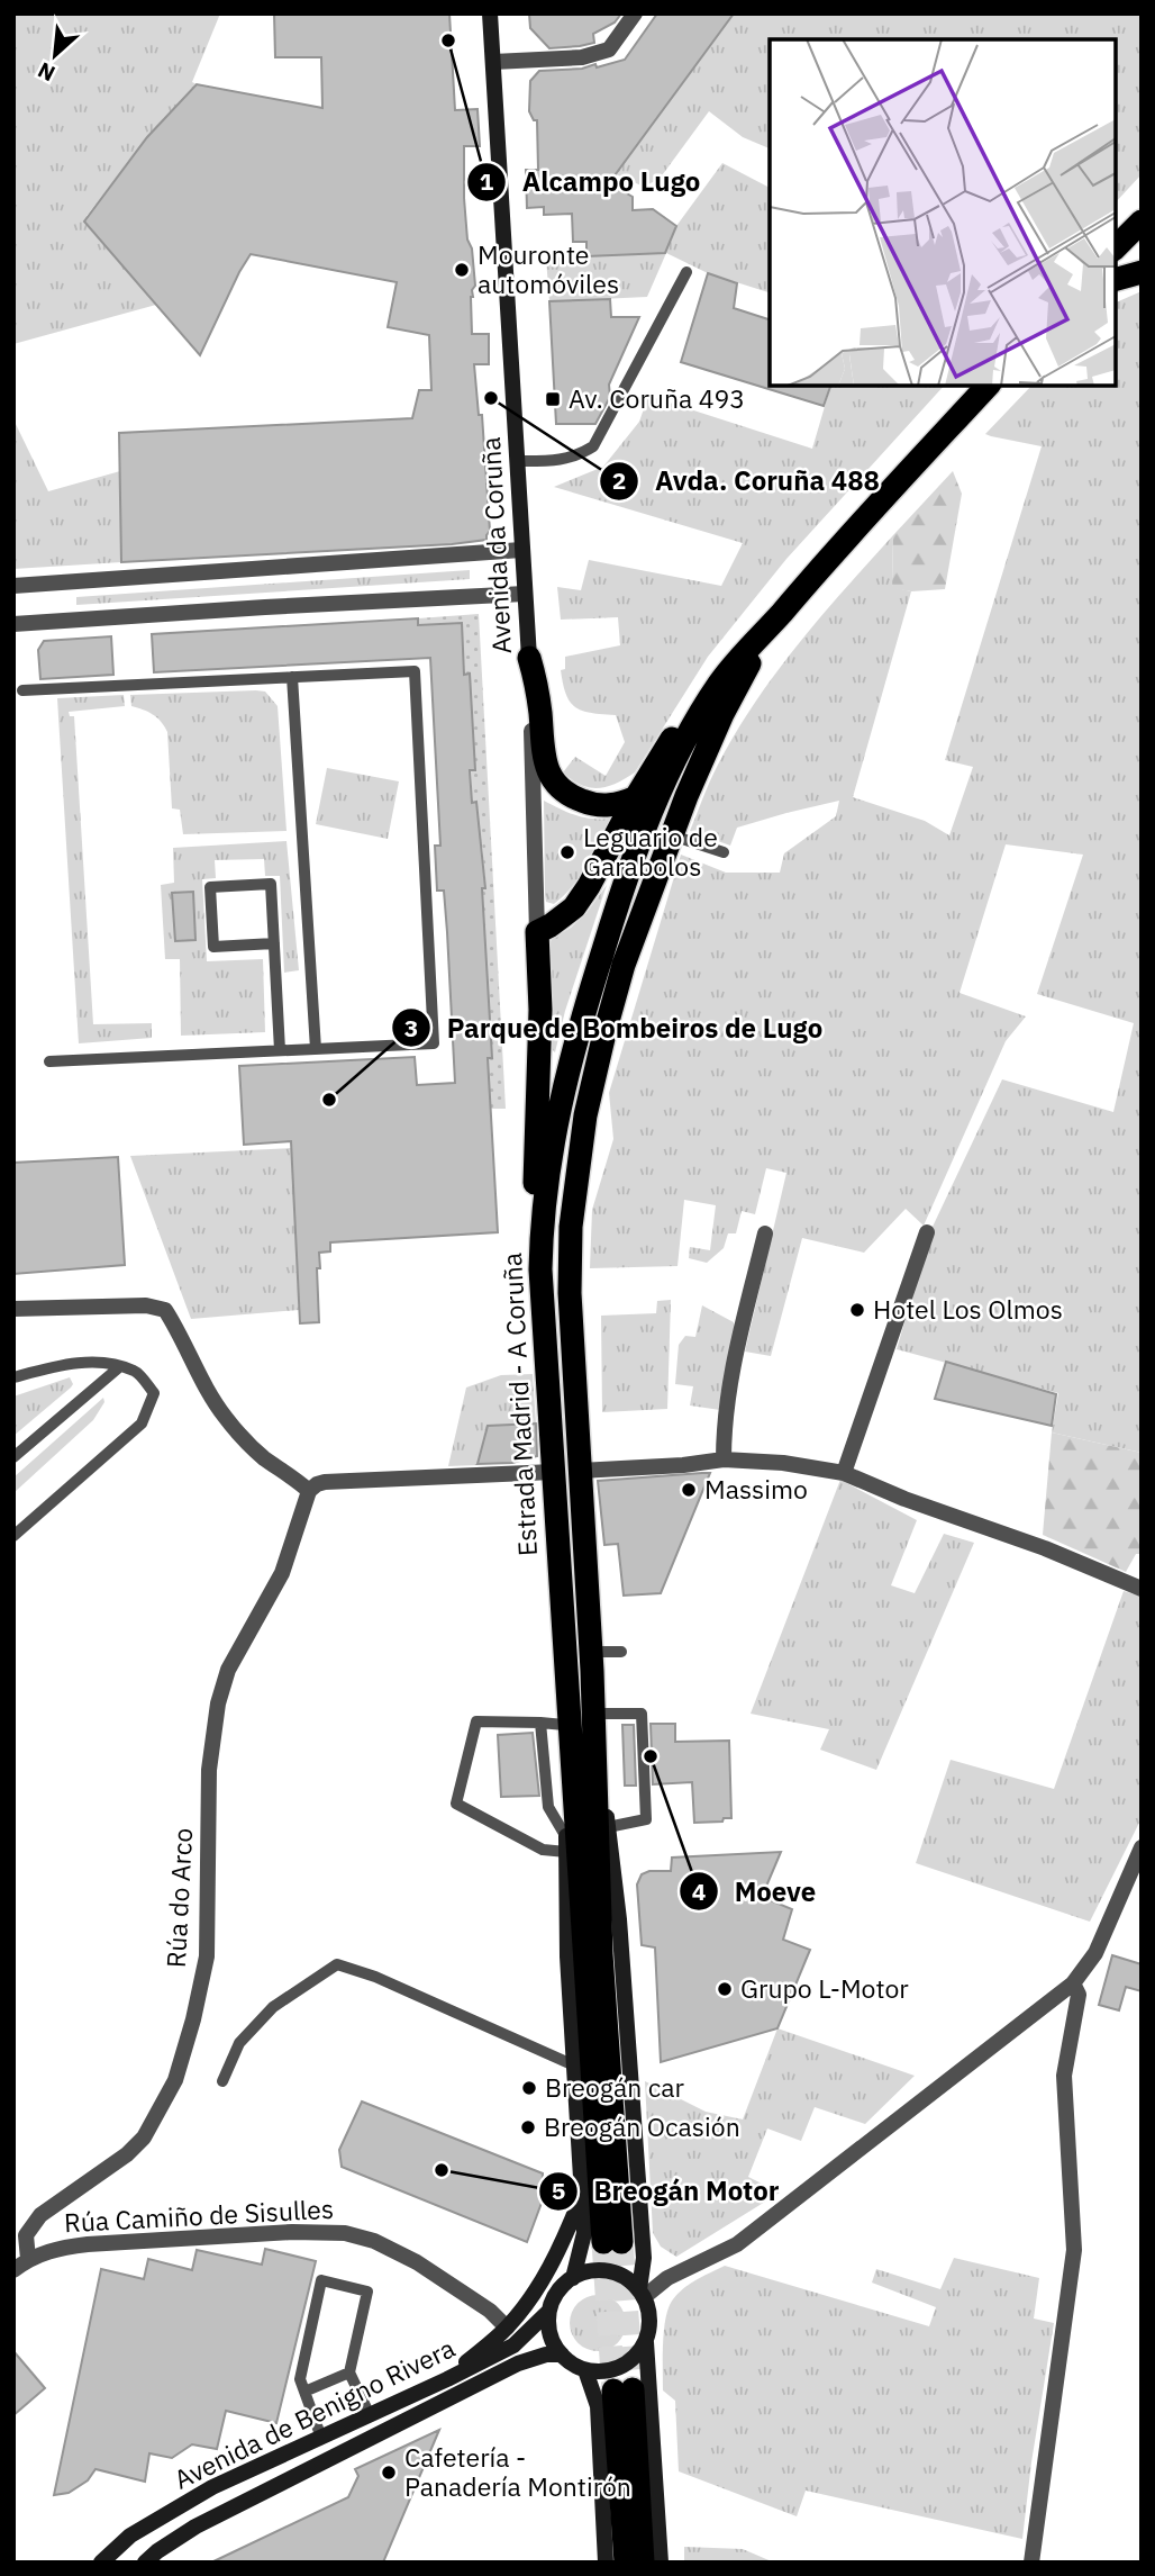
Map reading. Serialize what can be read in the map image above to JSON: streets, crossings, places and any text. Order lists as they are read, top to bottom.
{
  "streets": {
    "highway": ["Estrada Madrid - A Coruña"],
    "main road": ["Avenida da Coruña", "Avenida de Benigno Rivera"],
    "street": ["Rúa do Arco", "Rúa Camiño de Sisulles"]
  },
  "crossings": [
    ["Rúa do Arco", "Rúa Camiño de Sisulles"]
  ],
  "places": {
    "other": [
      "Alcampo Lugo",
      "Mouronte automóviles",
      "Avda. Coruña 488",
      "Leguario de Garabolos",
      "Parque de Bombeiros de Lugo",
      "Hotel Los Olmos",
      "Massimo",
      "Moeve",
      "Grupo L-Motor",
      "Breogán car",
      "Breogán Ocasión",
      "Breogán Motor",
      "Cafetería - Panadería Montirón"
    ],
    "transit": ["Av. Coruña 493"]
  },
  "north": "bottom left"
}
